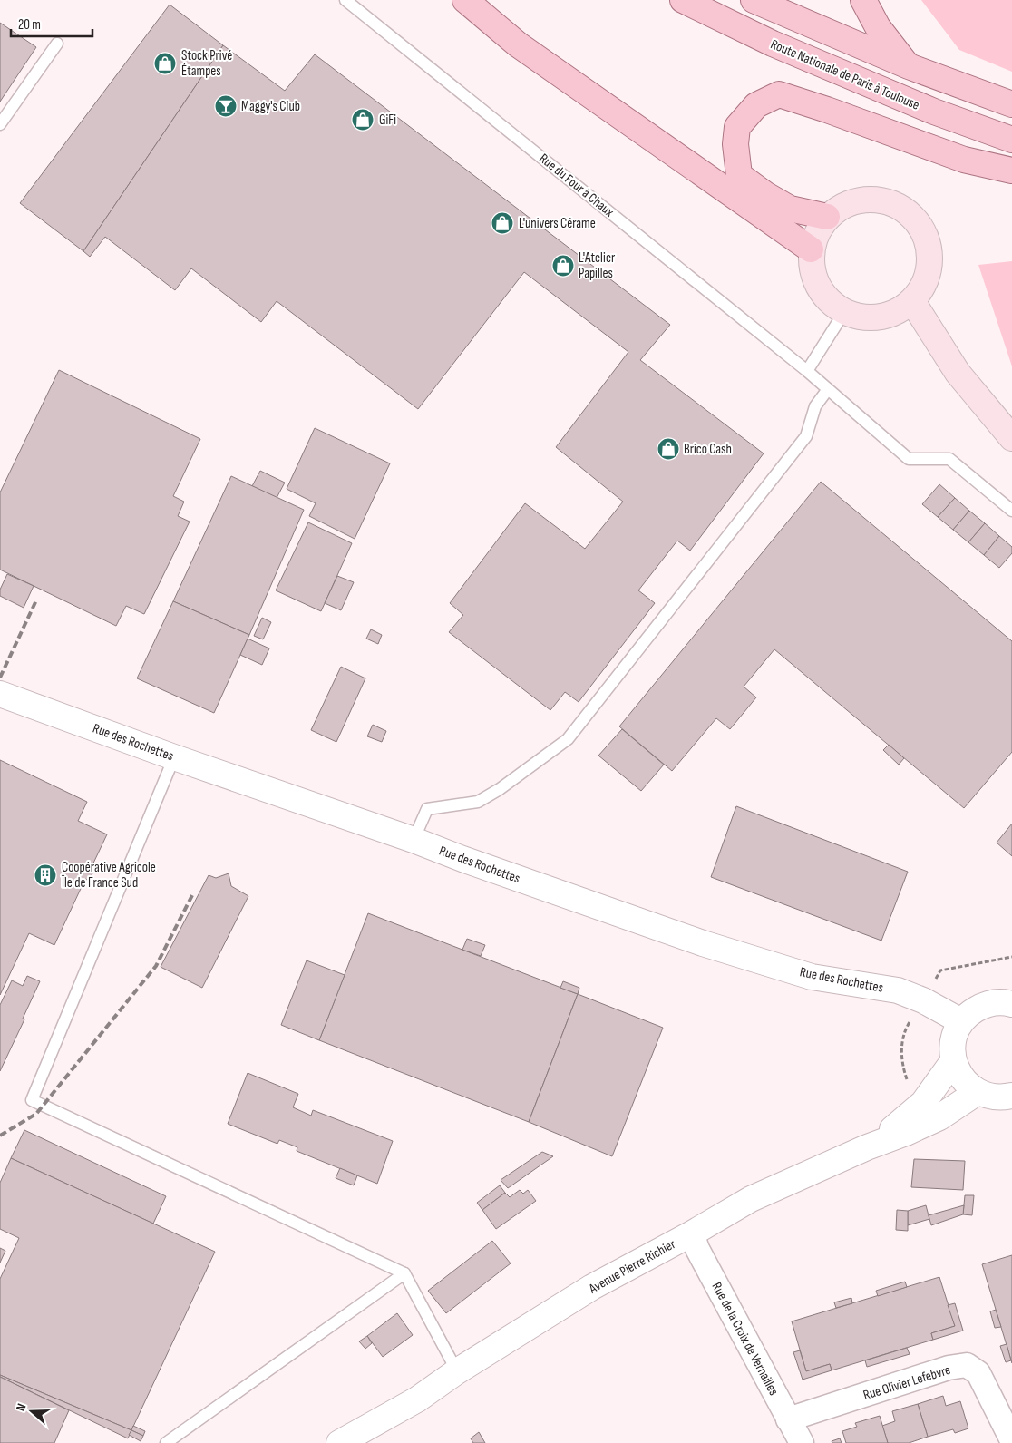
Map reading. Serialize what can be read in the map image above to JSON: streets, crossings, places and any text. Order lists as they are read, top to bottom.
{
  "streets": {
    "main road": ["Route Nationale de Paris à Toulouse"],
    "street": [
      "Rue des Rochettes",
      "Avenue Pierre Richier",
      "Rue de la Croix de Vernailles",
      "Rue Olivier Lefebvre"
    ],
    "lane": ["Rue du Four à Chaux"]
  },
  "crossings": [
    ["Avenue Pierre Richier", "Rue de la Croix de Vernailles"],
    ["Rue de la Croix de Vernailles", "Rue Olivier Lefebvre"]
  ],
  "places": {
    "shop": [
      "Stock Privé Étampes",
      "GiFi",
      "L'univers Cérame",
      "L'Atelier Papilles",
      "Brico Cash"
    ],
    "bar": ["Maggy's Club"],
    "building": ["Coopérative Agricole Île de France Sud"]
  },
  "scale_bar": "20 m",
  "north": "left"
}
